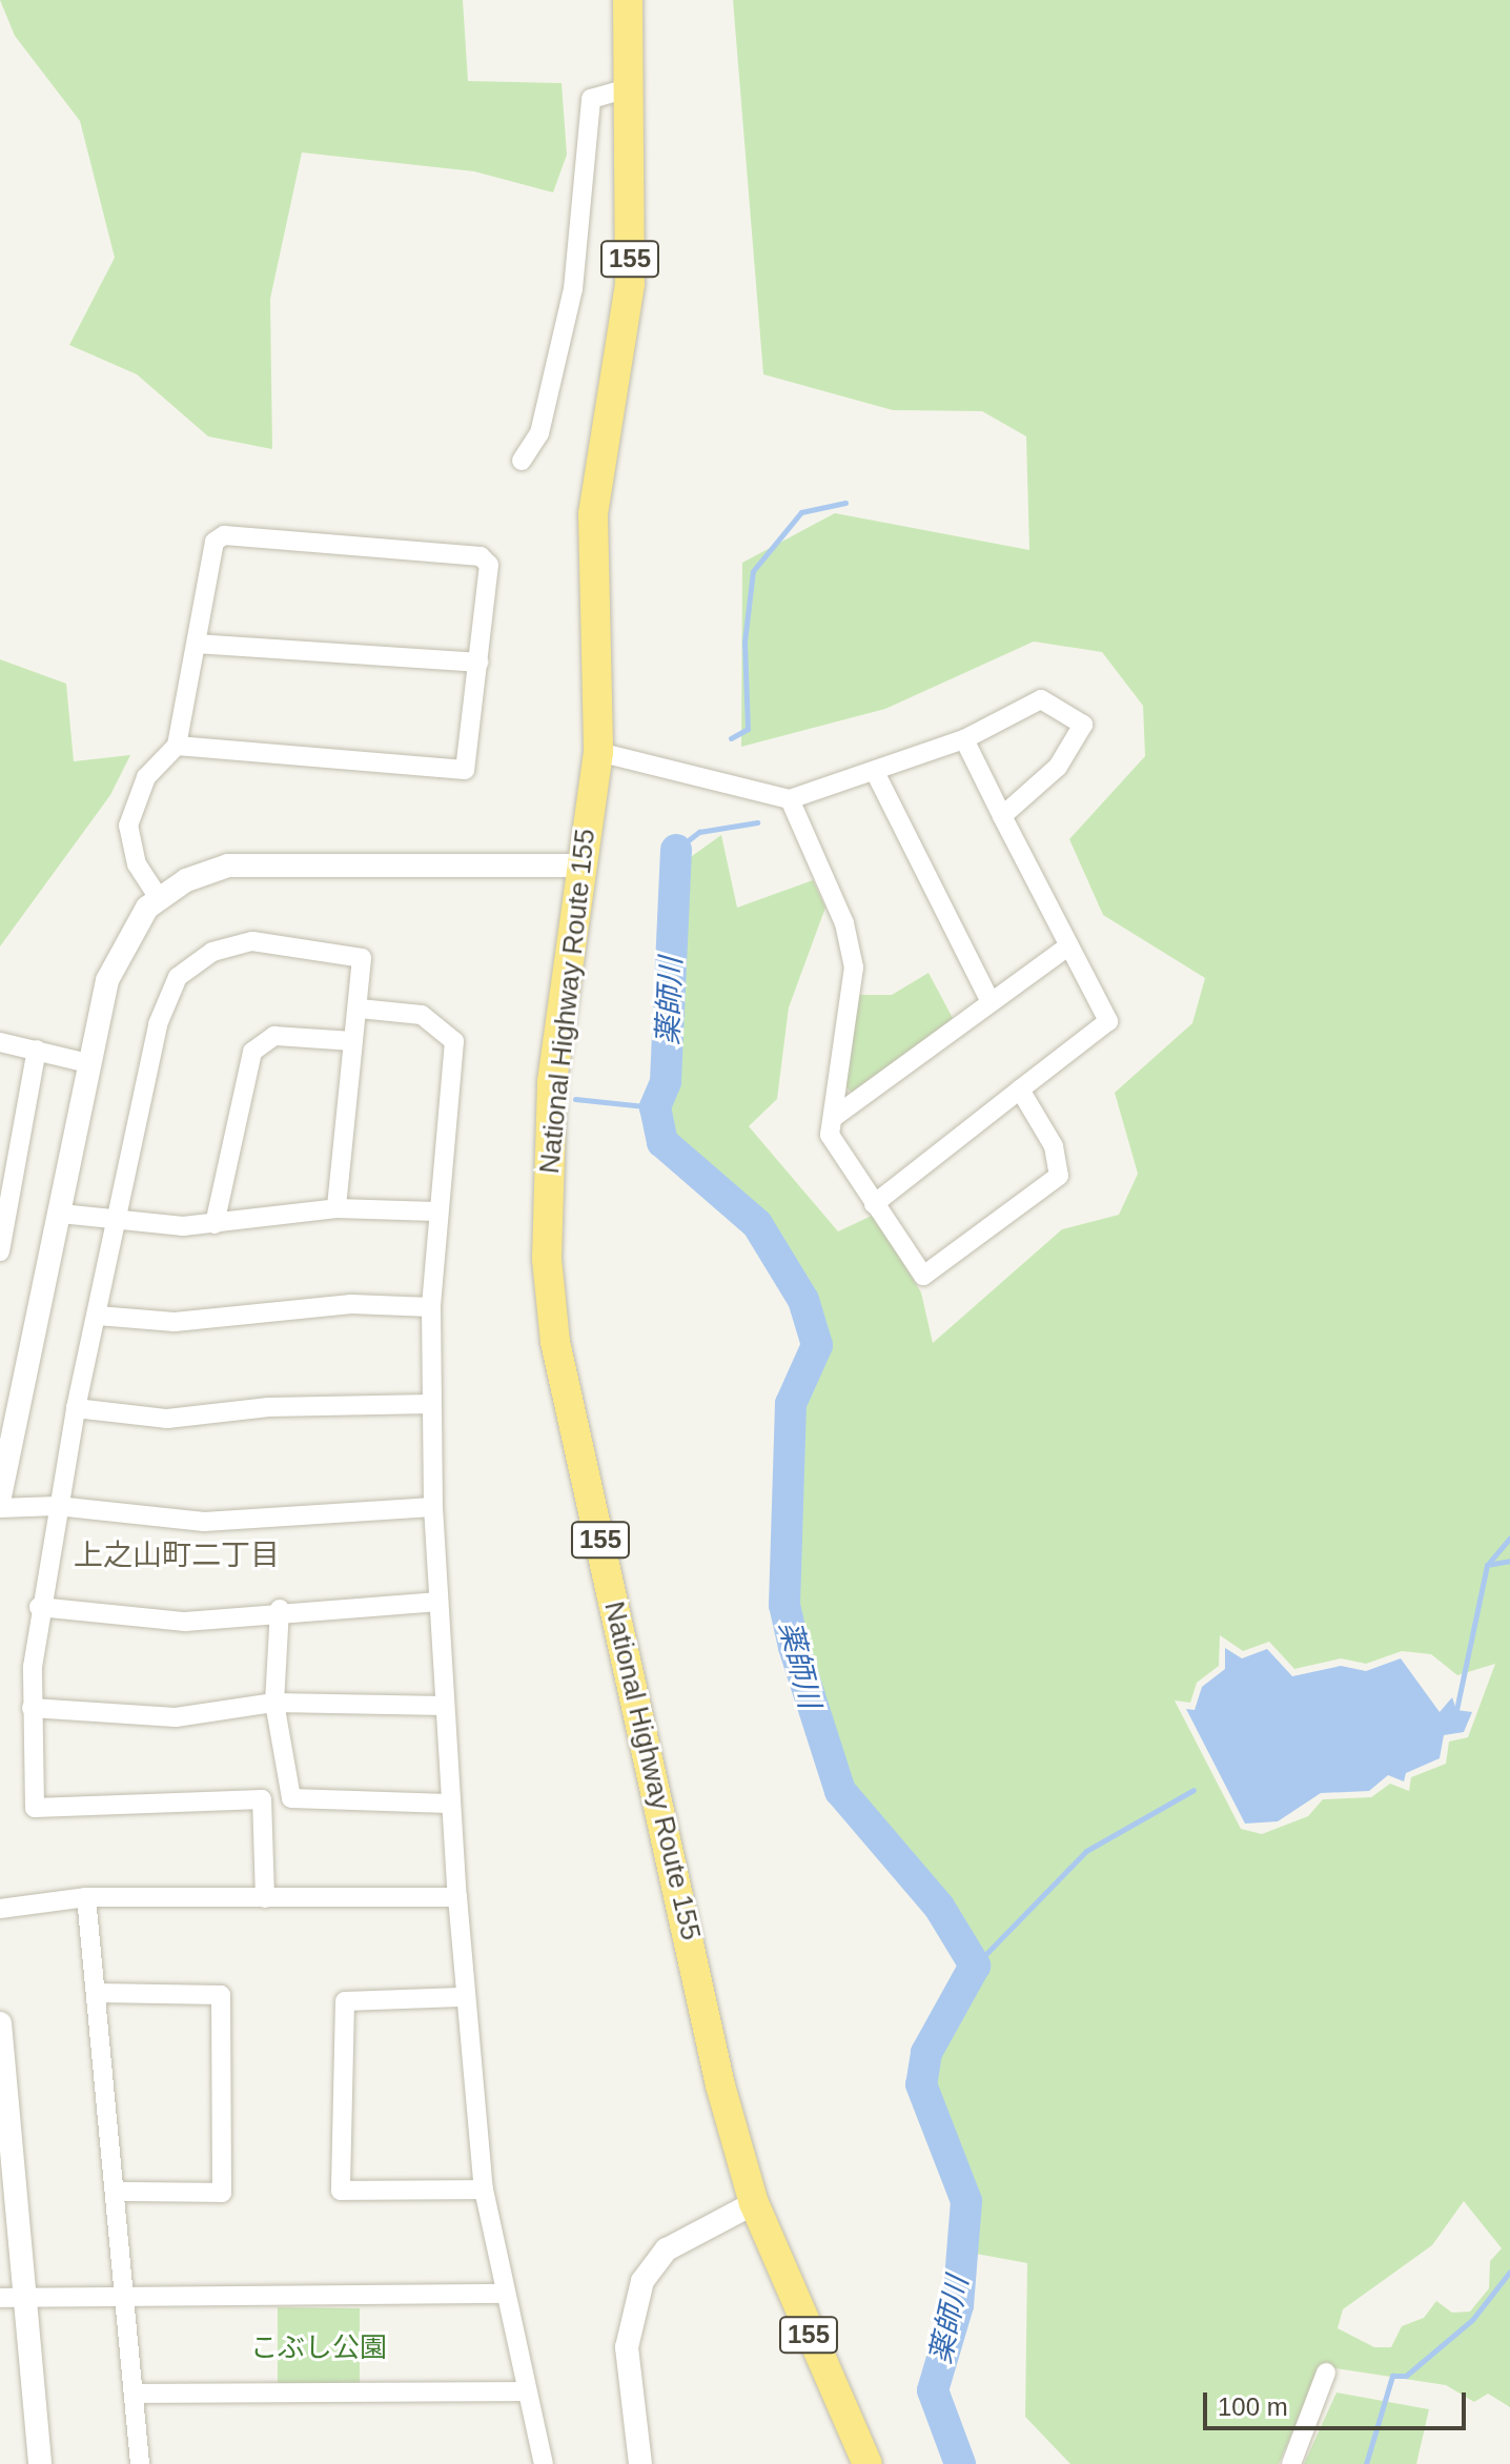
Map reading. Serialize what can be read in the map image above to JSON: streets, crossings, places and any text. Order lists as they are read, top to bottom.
{
  "streets": {
    "highway": ["155", "National Highway Route 155"]
  },
  "districts": ["上之山町二丁目"],
  "water": ["薬師川"],
  "parks": ["こぶし公園"],
  "scale_bar": "100 m"
}
